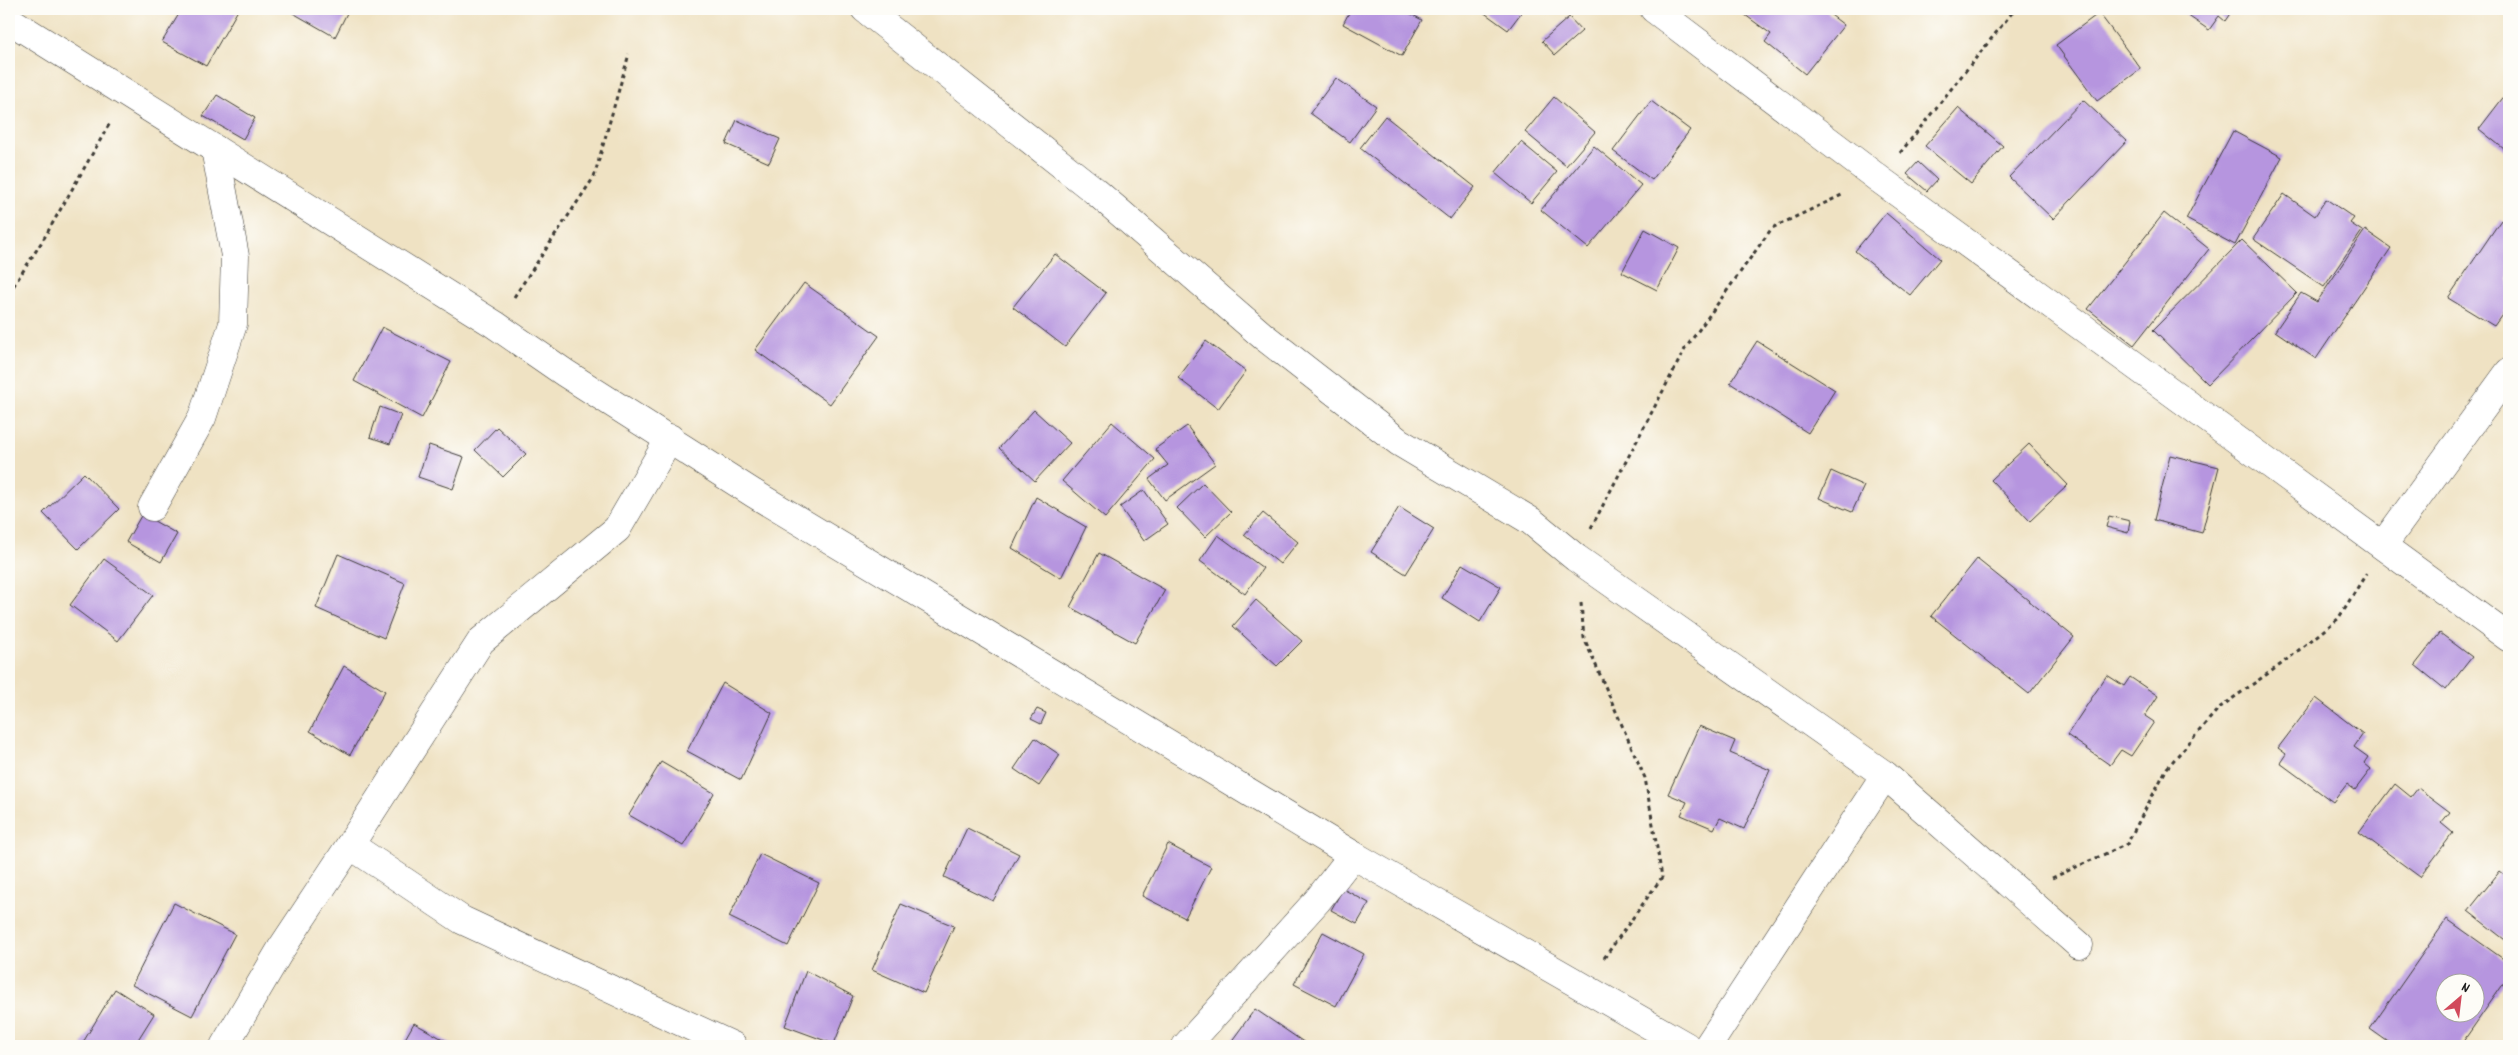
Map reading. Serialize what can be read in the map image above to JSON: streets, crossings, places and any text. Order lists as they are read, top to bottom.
{
  "north": "top right"
}
